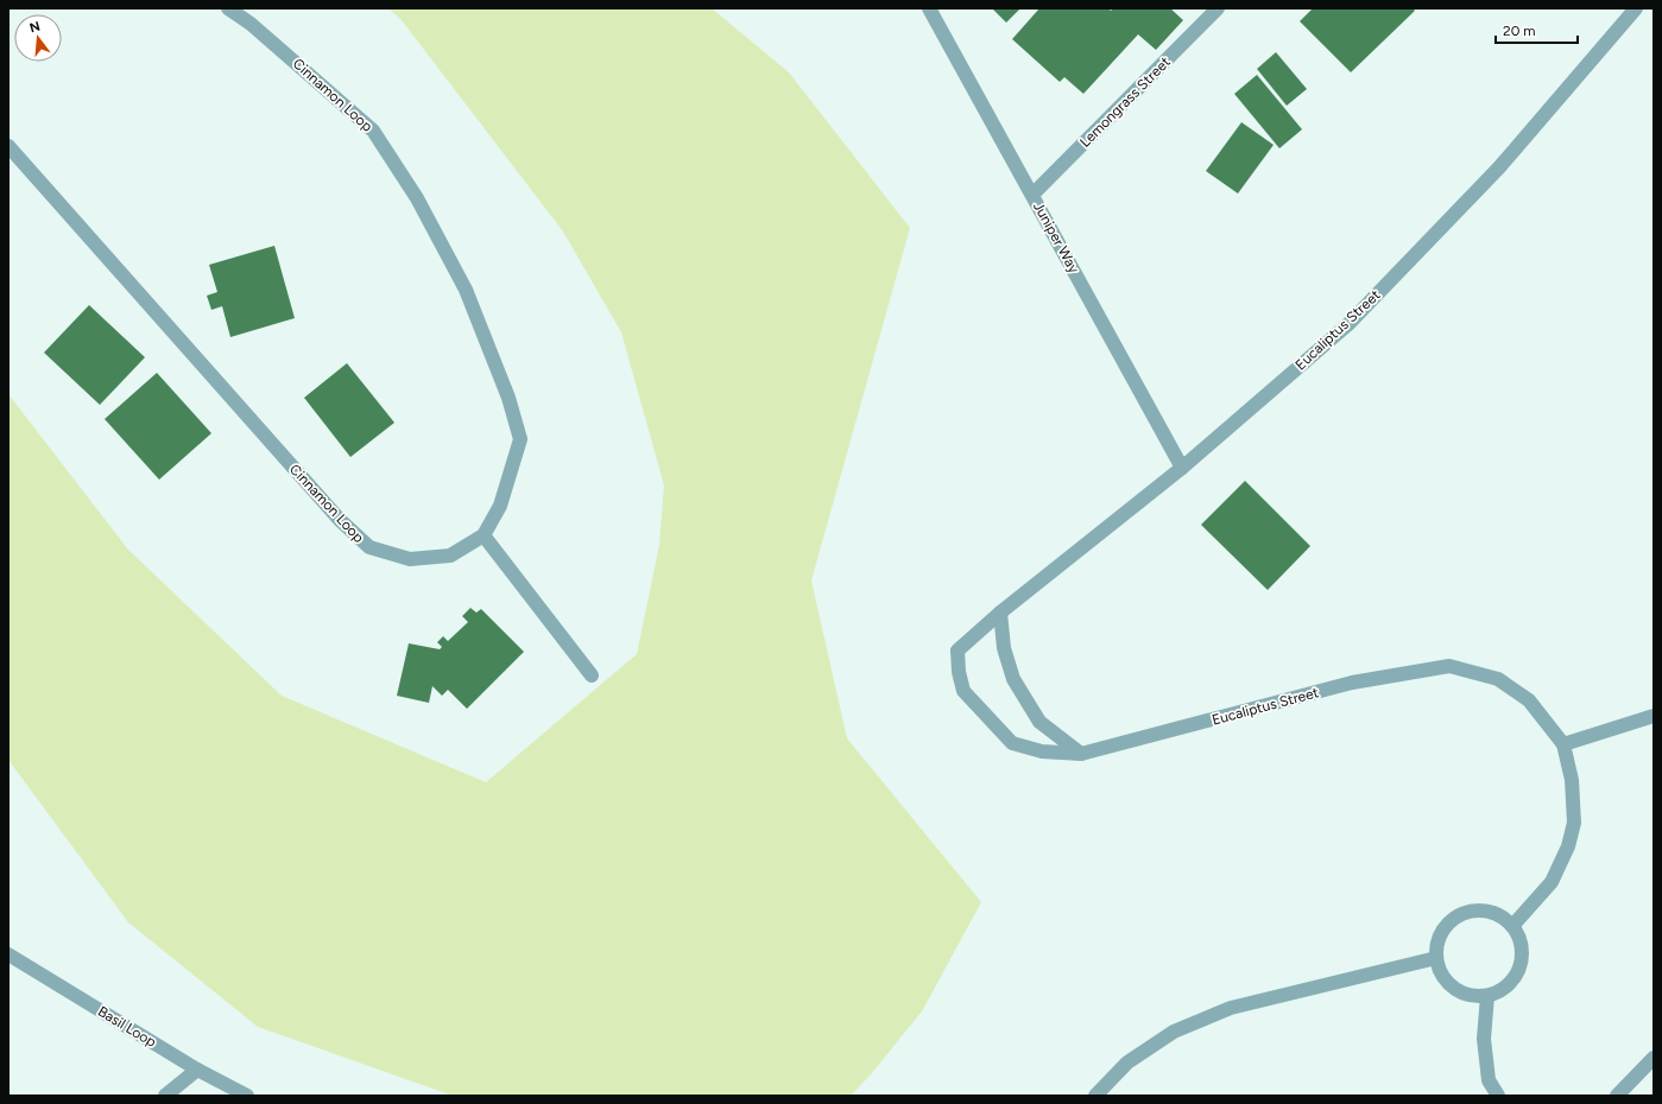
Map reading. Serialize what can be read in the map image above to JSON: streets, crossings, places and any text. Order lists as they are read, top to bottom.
{
  "streets": {
    "street": [
      "Cinnamon Loop",
      "Lemongrass Street",
      "Juniper Way",
      "Eucaliptus Street",
      "Basil Loop"
    ]
  },
  "crossings": [
    ["Lemongrass Street", "Juniper Way"],
    ["Juniper Way", "Eucaliptus Street"]
  ],
  "scale_bar": "20 m",
  "north": "top"
}
